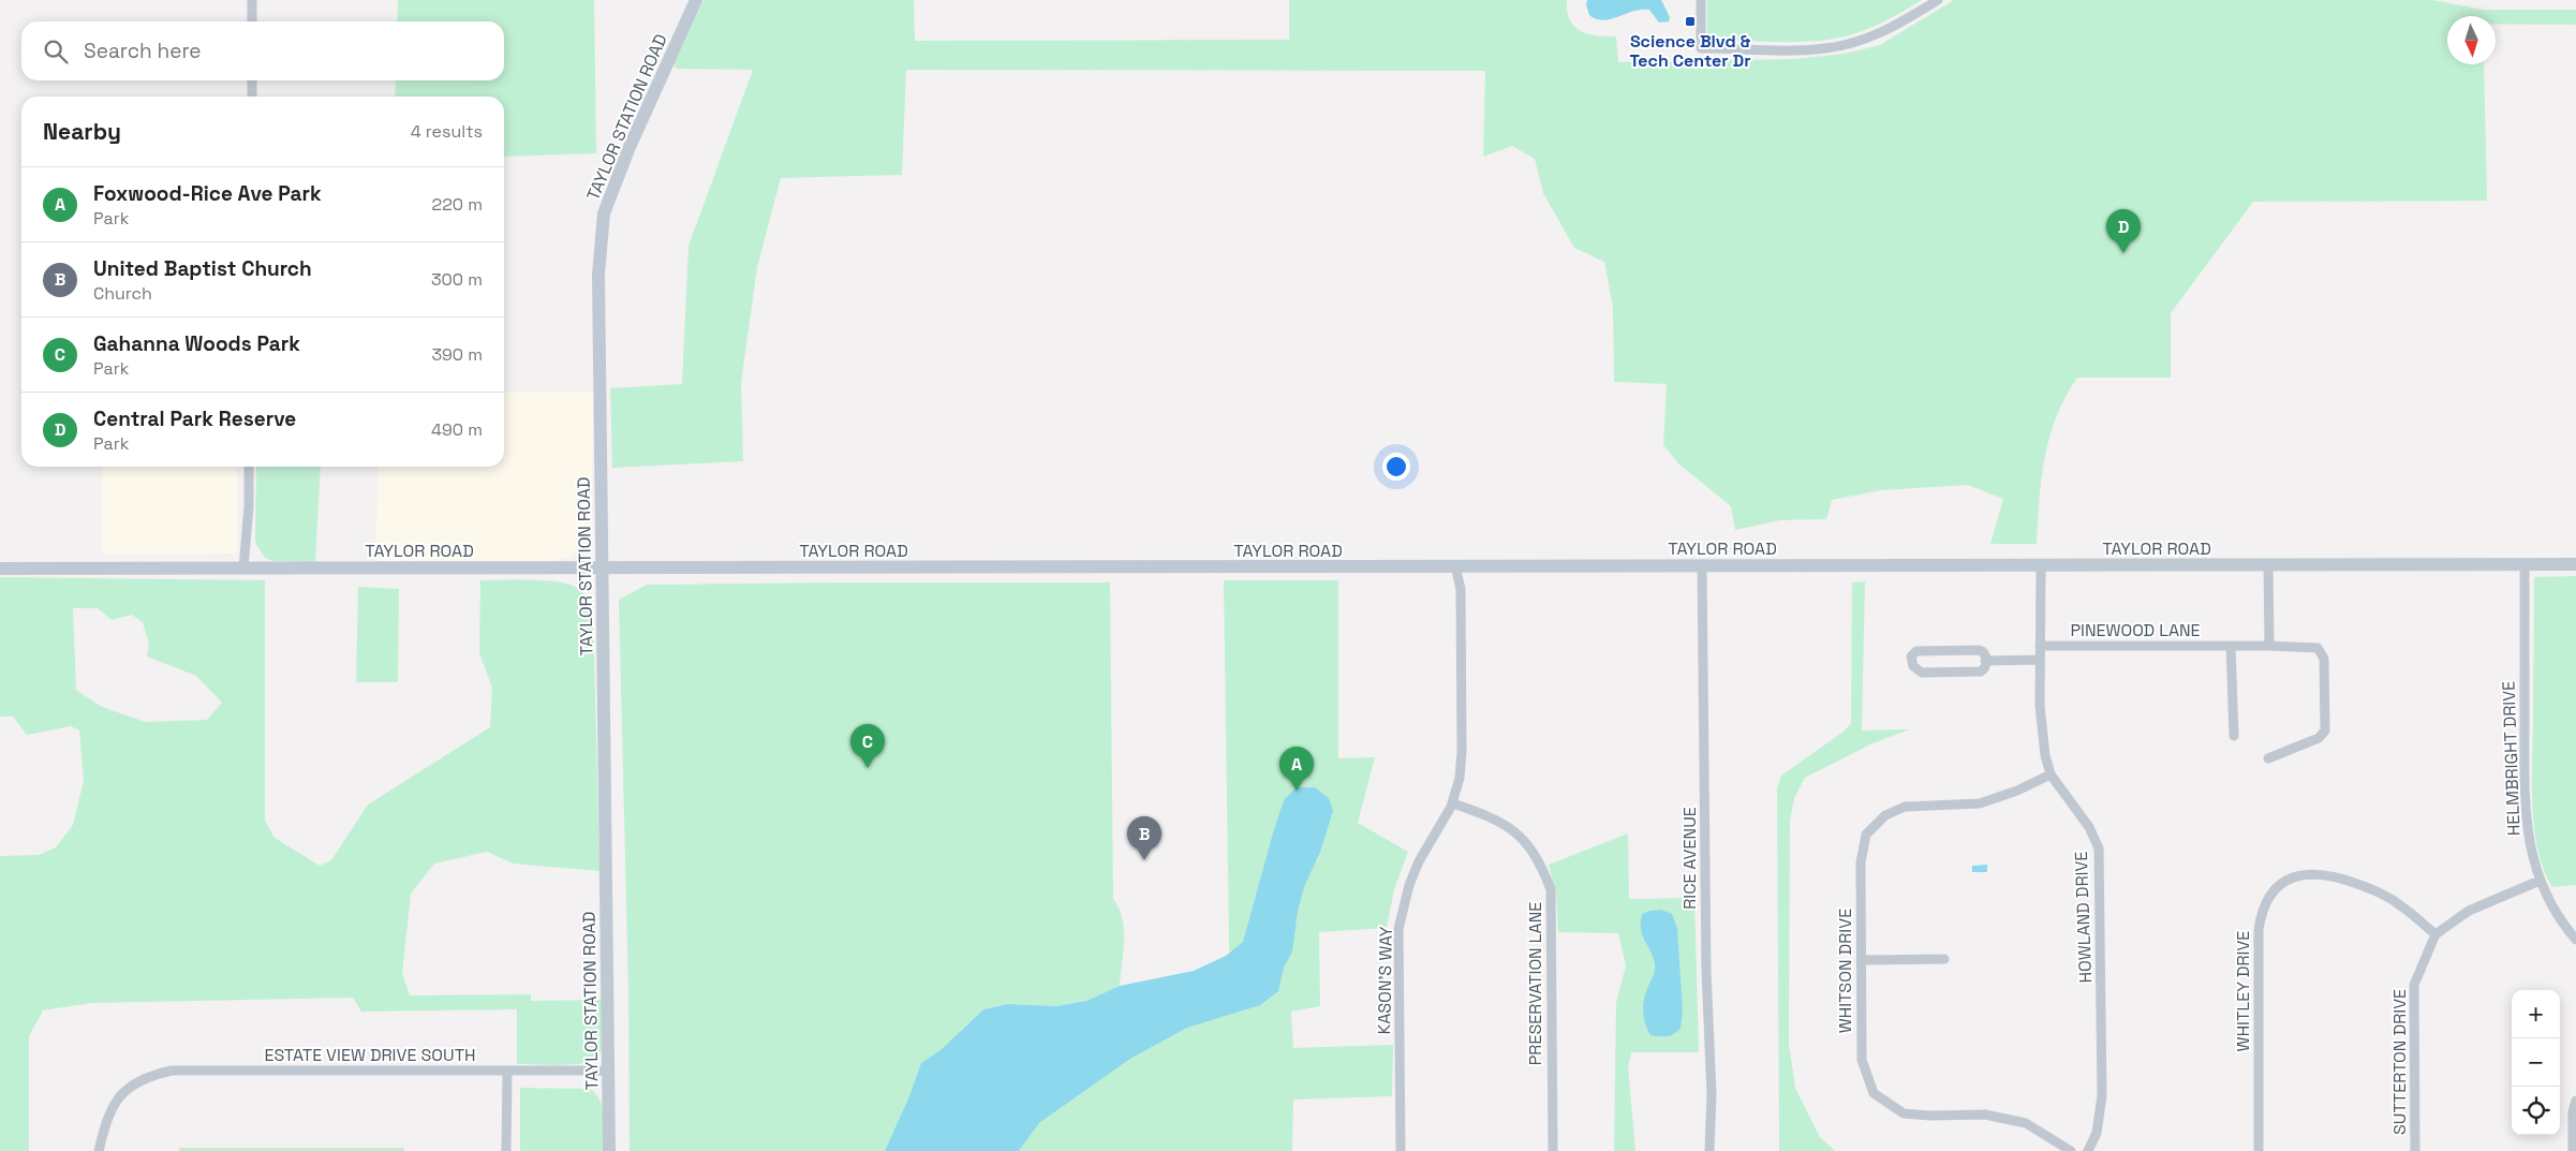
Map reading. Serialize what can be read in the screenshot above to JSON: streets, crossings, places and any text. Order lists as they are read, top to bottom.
{
  "streets": {
    "main road": ["TAYLOR STATION ROAD", "TAYLOR ROAD"],
    "street": [
      "PINEWOOD LANE",
      "HELMBRIGHT DRIVE",
      "RICE AVENUE",
      "HOWLAND DRIVE",
      "WHITSON DRIVE",
      "KASON'S WAY",
      "PRESERVATION LANE",
      "WHITLEY DRIVE",
      "ESTATE VIEW DRIVE SOUTH",
      "SUTTERTON DRIVE"
    ]
  },
  "crossings": [
    ["TAYLOR STATION ROAD", "TAYLOR ROAD"],
    ["TAYLOR STATION ROAD", "ESTATE VIEW DRIVE SOUTH"],
    ["TAYLOR ROAD", "HELMBRIGHT DRIVE"],
    ["TAYLOR ROAD", "RICE AVENUE"],
    ["TAYLOR ROAD", "HOWLAND DRIVE"],
    ["TAYLOR ROAD", "KASON'S WAY"],
    ["PINEWOOD LANE", "HOWLAND DRIVE"],
    ["HOWLAND DRIVE", "WHITSON DRIVE"],
    ["KASON'S WAY", "PRESERVATION LANE"],
    ["WHITLEY DRIVE", "SUTTERTON DRIVE"]
  ],
  "places": {
    "transit": ["Science Blvd & Tech Center Dr"]
  },
  "north": "bottom",
  "page": {
    "search": "Search here",
    "heading": ["Nearby", "4 results"],
    "list": [
      {
        "mark": "A",
        "name": "Foxwood-Rice Ave Park",
        "note": "Park",
        "value": "220 m"
      },
      {
        "mark": "B",
        "name": "United Baptist Church",
        "note": "Church",
        "value": "300 m"
      },
      {
        "mark": "C",
        "name": "Gahanna Woods Park",
        "note": "Park",
        "value": "390 m"
      },
      {
        "mark": "D",
        "name": "Central Park Reserve",
        "note": "Park",
        "value": "490 m"
      }
    ],
    "pins": [
      "D",
      "C",
      "A",
      "B"
    ],
    "map_buttons": ["+", "−"]
  }
}
